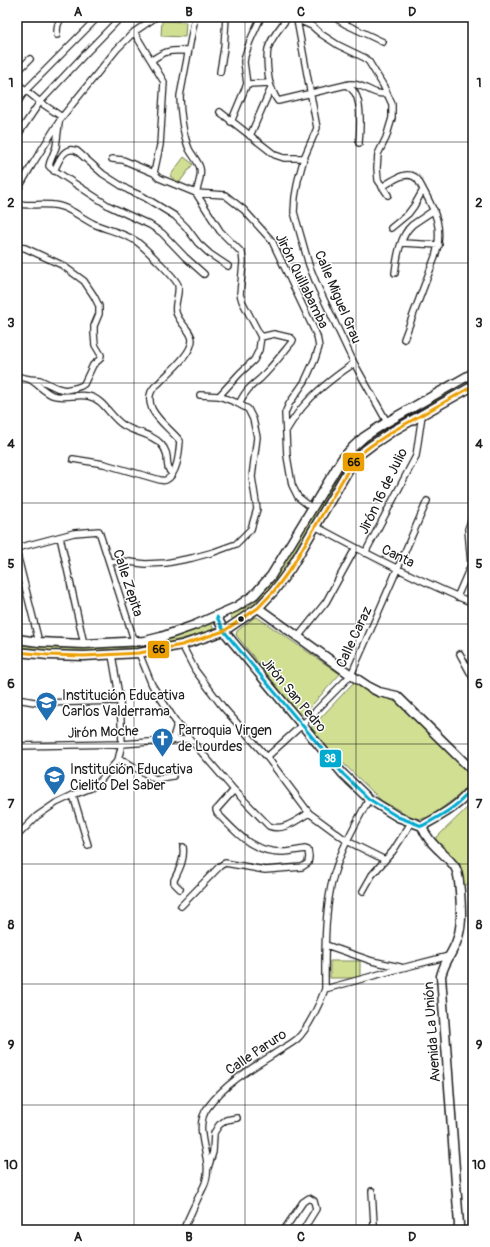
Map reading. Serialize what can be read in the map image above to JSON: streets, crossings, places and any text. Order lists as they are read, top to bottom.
{
  "streets": {
    "main road": ["Jirón San Pedro", "Avenida La Unión"],
    "street": [
      "Jirón Quillabamba",
      "Calle Miguel Grau",
      "Jirón 16 de Julio",
      "Canta",
      "Calle Zepita",
      "Calle Caraz",
      "Jirón Moche",
      "Calle Paruro"
    ]
  },
  "crossings": [
    ["Jirón 16 de Julio", "Canta"],
    ["Canta", "Calle Caraz"],
    ["Calle Caraz", "Jirón San Pedro"],
    ["Jirón San Pedro", "Avenida La Unión"],
    ["Jirón San Pedro", "Calle Paruro"]
  ],
  "places": {
    "school or university": ["Institución Educativa Carlos Valderrama", "Institución Educativa Cielito Del Saber"],
    "church": ["Parroquia Virgen de Lourdes"]
  },
  "lines": ["transit line 66", "transit line 38"],
  "grid": {
    "columns": [
      "A",
      "B",
      "C",
      "D"
    ],
    "rows": [
      "1",
      "2",
      "3",
      "4",
      "5",
      "6",
      "7",
      "8",
      "9",
      "10"
    ]
  }
}
